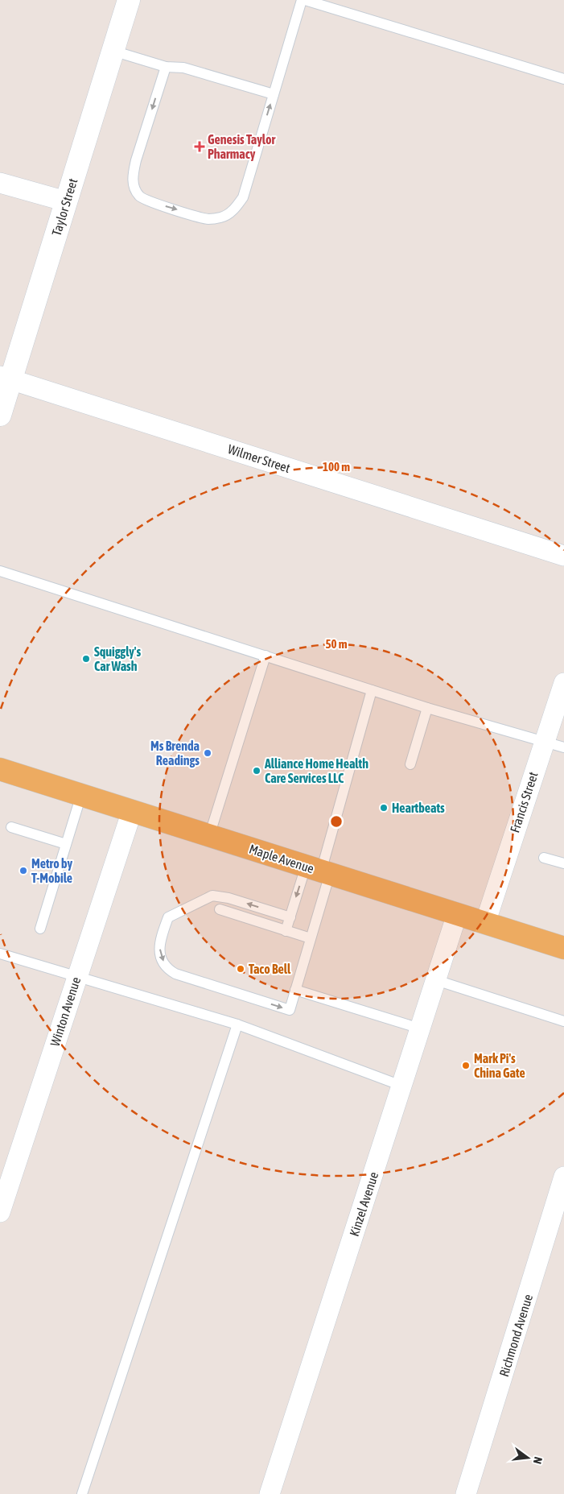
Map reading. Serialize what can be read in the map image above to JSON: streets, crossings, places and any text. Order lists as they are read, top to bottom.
{
  "streets": {
    "main road": ["Maple Avenue"],
    "street": [
      "Taylor Street",
      "Wilmer Street",
      "Francis Street",
      "Winton Avenue",
      "Kinzel Avenue",
      "Richmond Avenue"
    ]
  },
  "crossings": [
    ["Taylor Street", "Wilmer Street"],
    ["Francis Street", "Maple Avenue"],
    ["Maple Avenue", "Winton Avenue"],
    ["Maple Avenue", "Kinzel Avenue"]
  ],
  "places": {
    "health": ["Genesis Taylor Pharmacy"],
    "other": [
      "Squiggly's Car Wash",
      "Ms Brenda Readings",
      "Alliance Home Health Care Services LLC",
      "Heartbeats",
      "Metro by T-Mobile",
      "Taco Bell",
      "Mark Pi's China Gate"
    ]
  },
  "north": "right",
  "rings": ["100 m", "50 m"]
}
